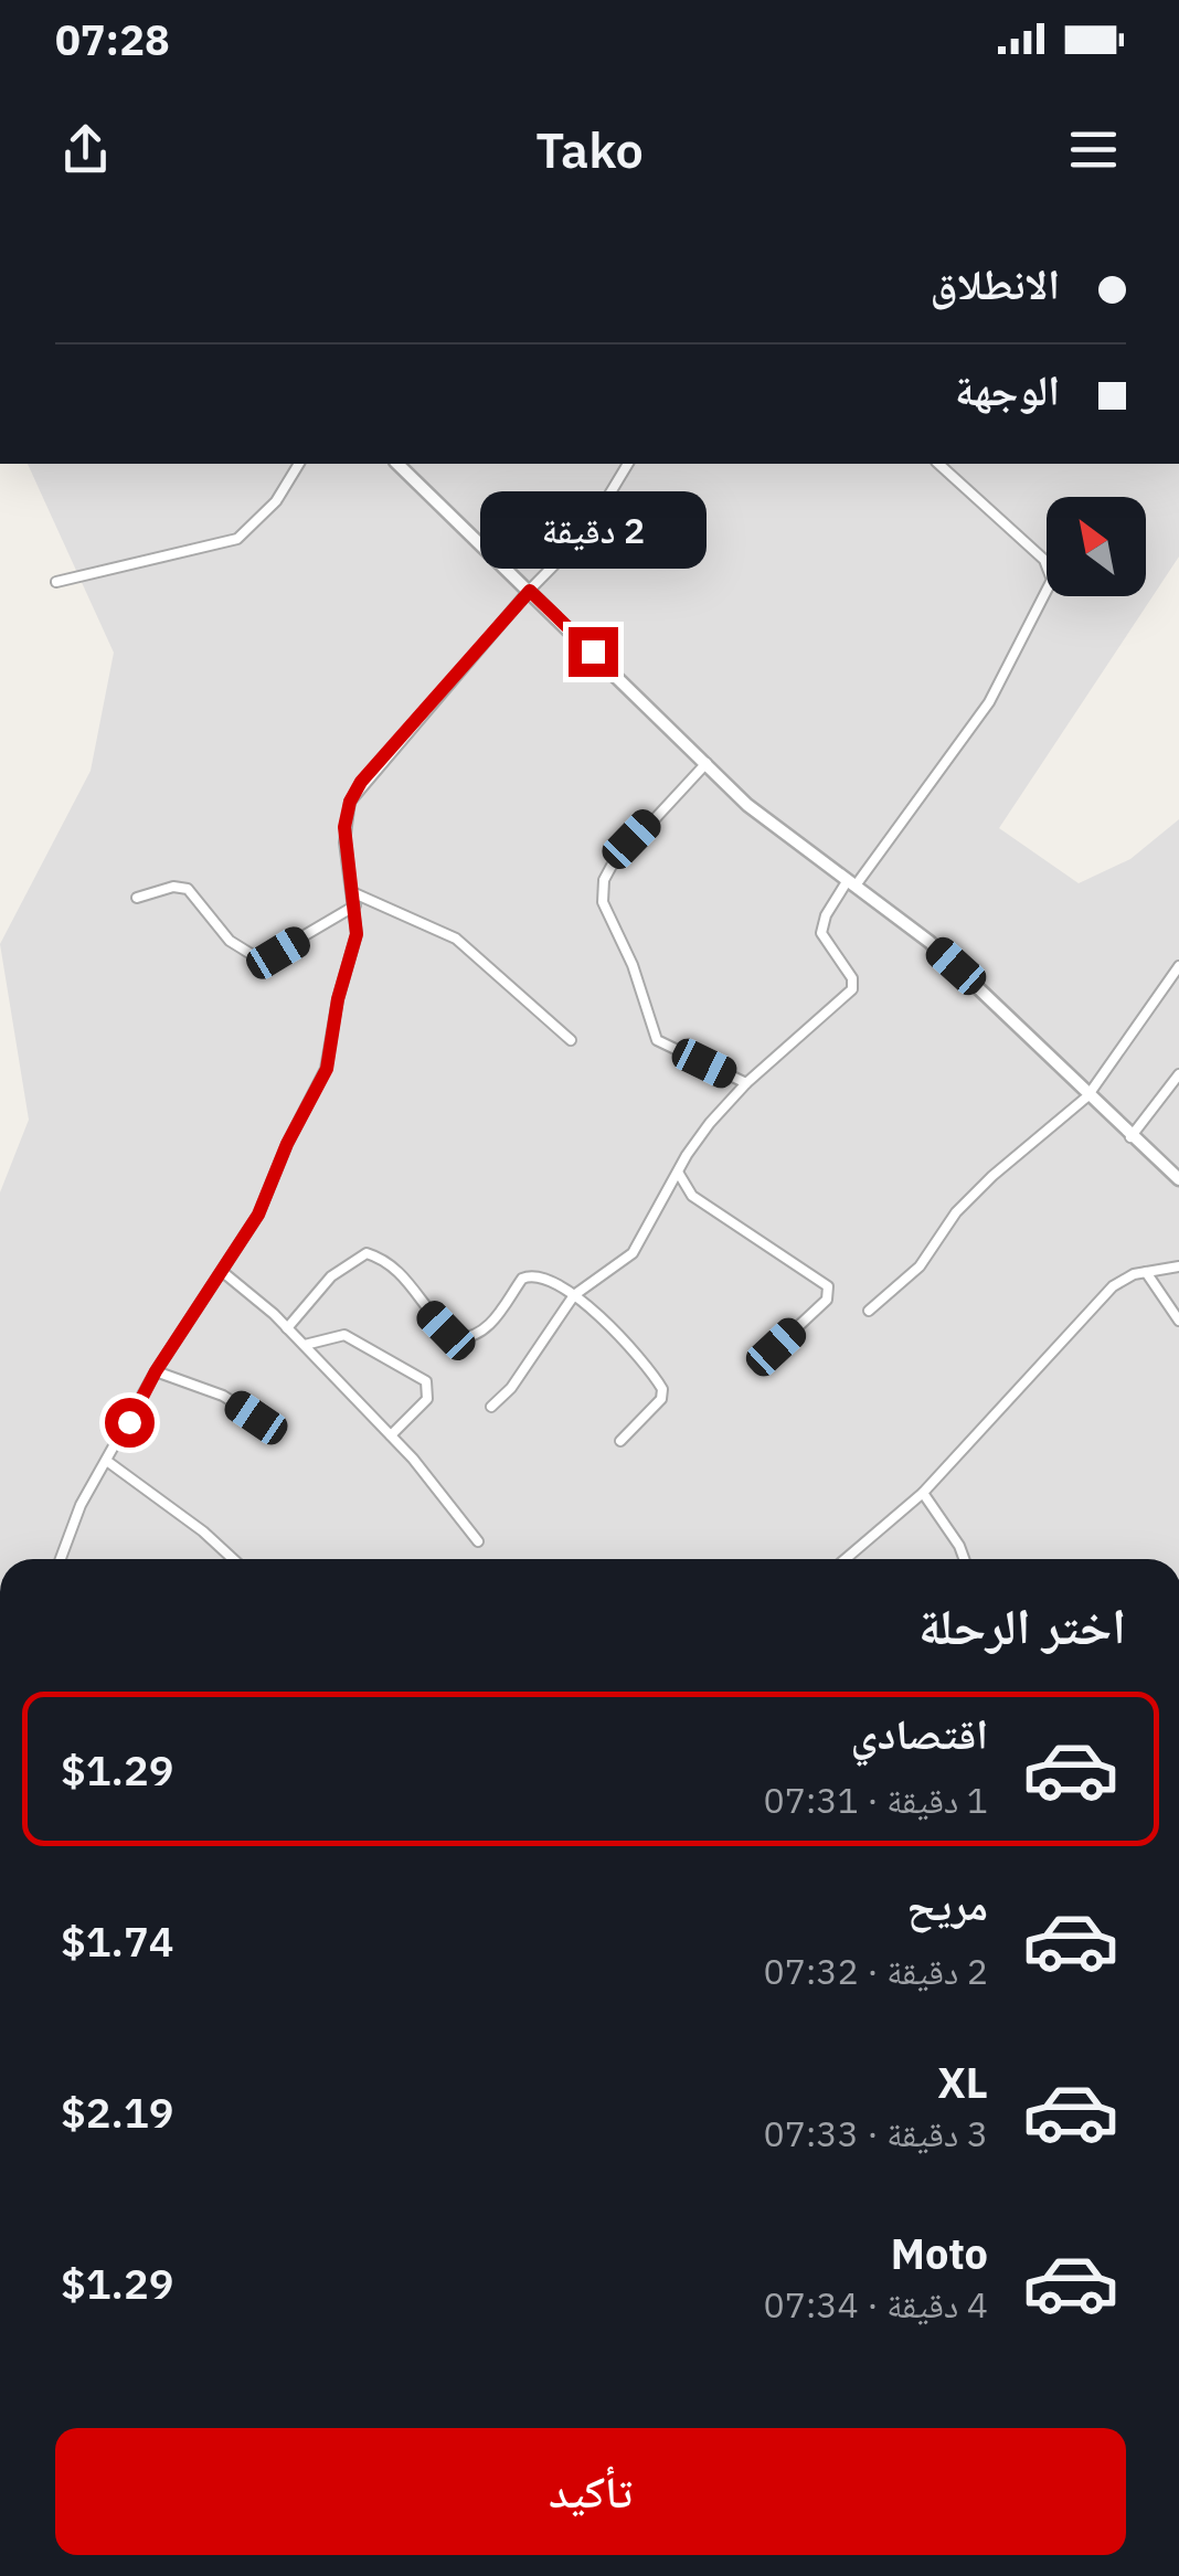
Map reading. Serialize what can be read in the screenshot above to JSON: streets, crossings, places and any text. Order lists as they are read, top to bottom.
{
  "north": "top left",
  "page": {
    "status": "07:28",
    "header": "Tako",
    "banner": ["الانطلاق", "الوجهة"],
    "bubble": "2 دقيقة",
    "heading": "اختر الرحلة",
    "list": [
      {
        "name": "اقتصادي",
        "note": "1 دقيقة · 07:31",
        "value": "$1.29"
      },
      {
        "name": "مريح",
        "note": "2 دقيقة · 07:32",
        "value": "$1.74"
      },
      {
        "name": "XL",
        "note": "3 دقيقة · 07:33",
        "value": "$2.19"
      },
      {
        "name": "Moto",
        "note": "4 دقيقة · 07:34",
        "value": "$1.29"
      }
    ],
    "buttons": "تأكيد"
  }
}
